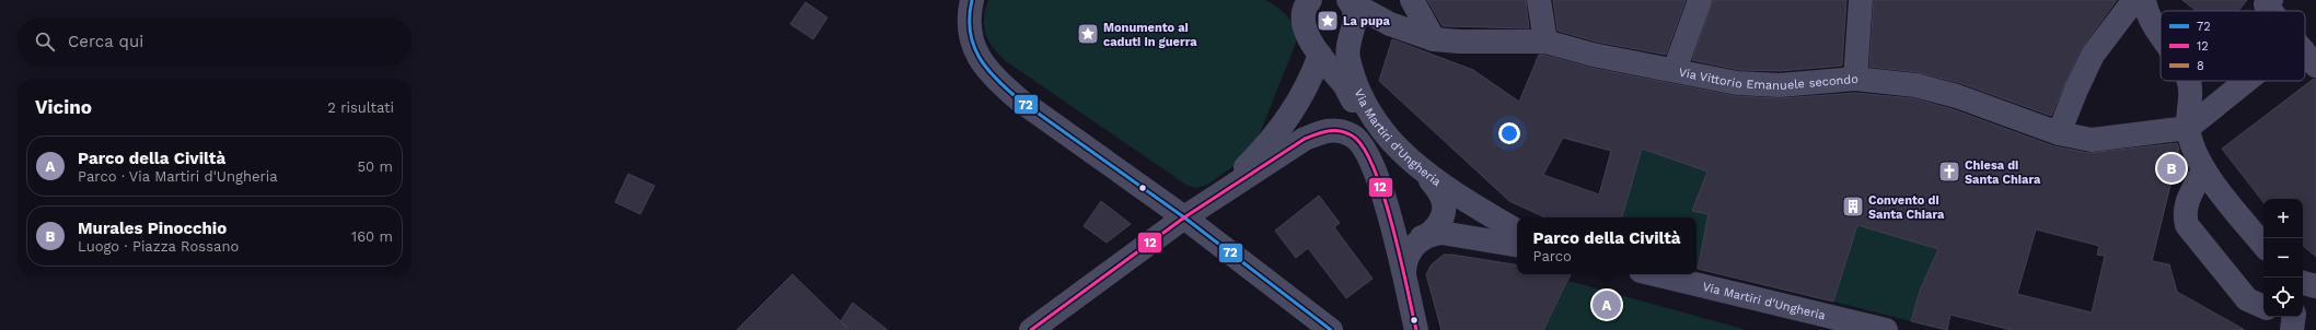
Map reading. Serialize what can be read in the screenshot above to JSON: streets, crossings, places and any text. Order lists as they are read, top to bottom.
{
  "streets": {
    "street": ["Via Vittorio Emanuele secondo", "Via Martiri d'Ungheria"]
  },
  "crossings": [
    ["Via Vittorio Emanuele secondo", "Via Martiri d'Ungheria"]
  ],
  "places": {
    "place": ["La pupa", "Monumento ai caduti in guerra"],
    "church": ["Chiesa di Santa Chiara"],
    "building": ["Convento di Santa Chiara"]
  },
  "lines": ["transit line 72", "transit line 12"],
  "legend": ["72", "12", "8"],
  "page": {
    "search": "Cerca qui",
    "heading": ["Vicino", "2 risultati"],
    "list": [
      {
        "mark": "A",
        "name": "Parco della Civiltà",
        "note": "Parco · Via Martiri d'Ungheria",
        "value": "50 m"
      },
      {
        "mark": "B",
        "name": "Murales Pinocchio",
        "note": "Luogo · Piazza Rossano",
        "value": "160 m"
      }
    ],
    "pins": ["B", "A"],
    "map_buttons": ["+", "−"],
    "popup": ["Parco della Civiltà", "Parco"]
  }
}
